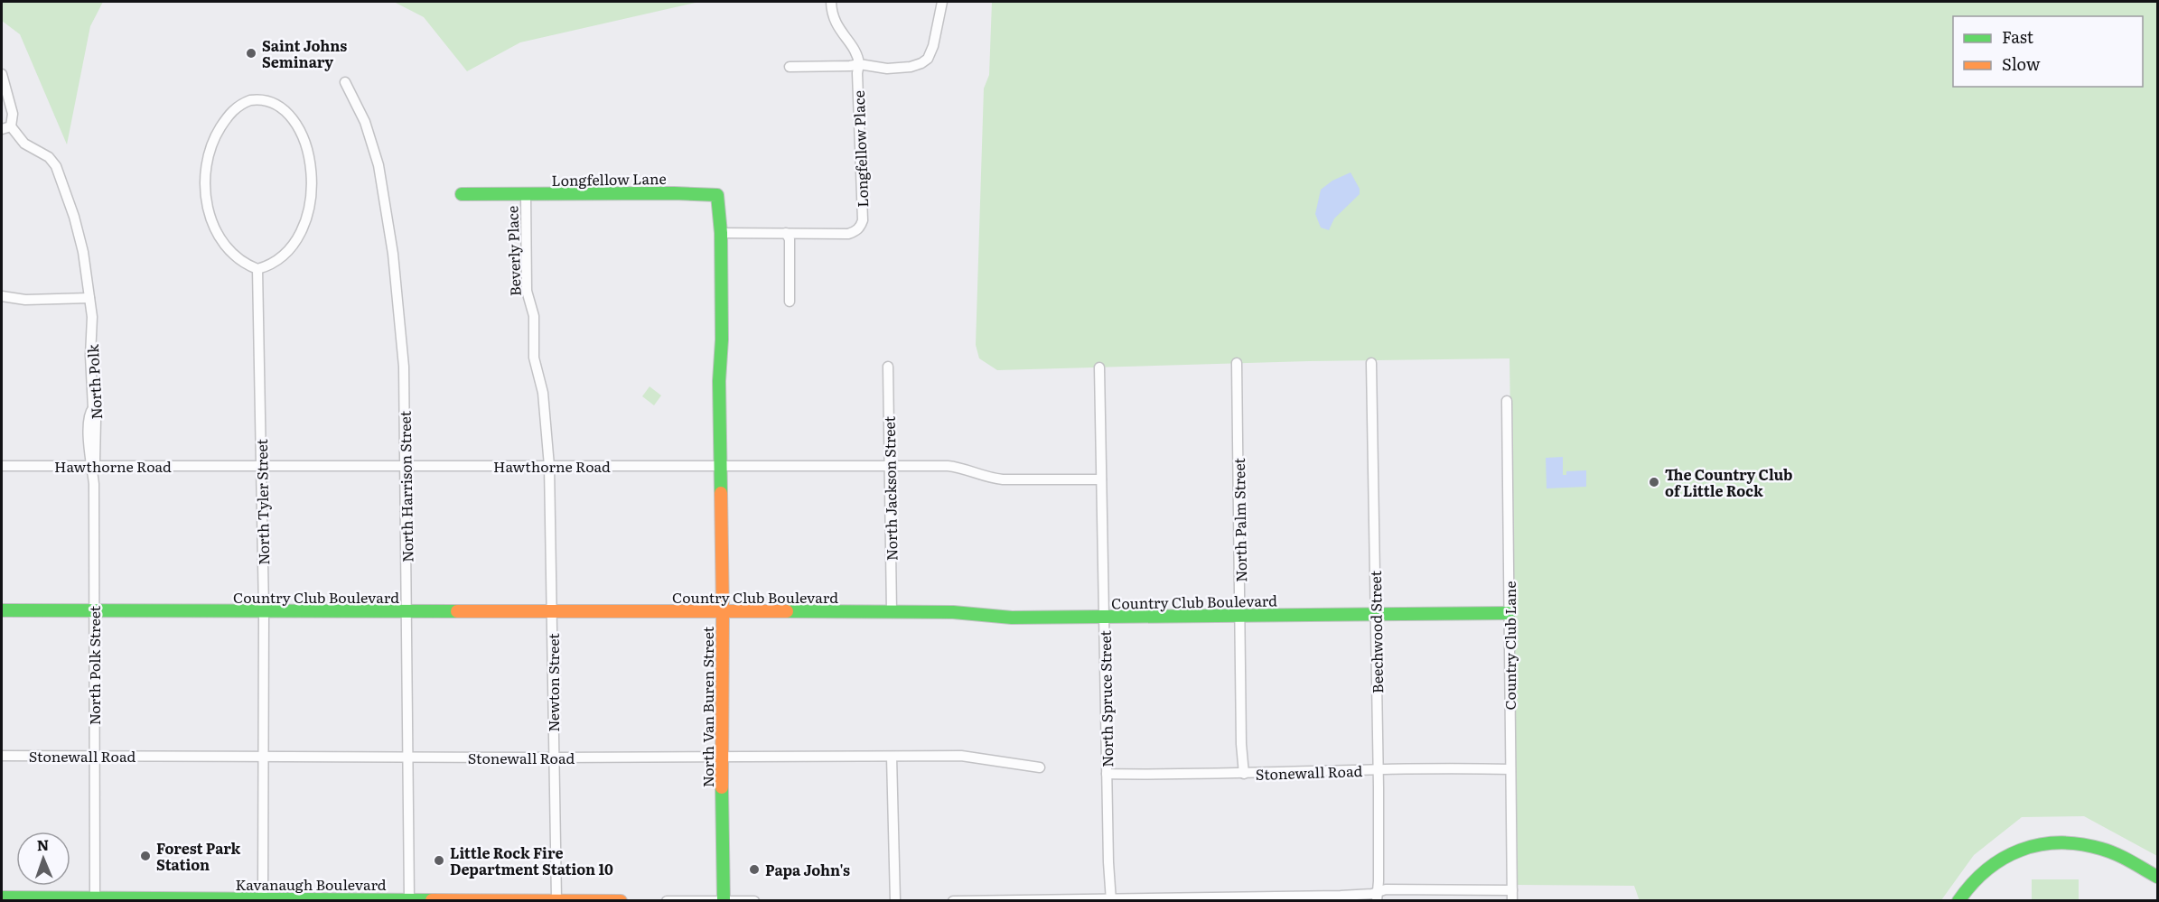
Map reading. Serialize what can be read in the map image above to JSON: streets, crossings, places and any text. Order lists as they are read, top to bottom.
{
  "streets": {
    "street": [
      "Longfellow Place",
      "Longfellow Lane",
      "Beverly Place",
      "North Polk",
      "Hawthorne Road",
      "North Harrison Street",
      "North Jackson Street",
      "North Tyler Street",
      "North Palm Street",
      "Country Club Boulevard",
      "Beechwood Street",
      "Country Club Lane",
      "North Polk Street",
      "Newton Street",
      "North Spruce Street",
      "North Van Buren Street",
      "Stonewall Road",
      "Kavanaugh Boulevard"
    ]
  },
  "crossings": [
    ["Longfellow Place", "Longfellow Lane"],
    ["Longfellow Lane", "Beverly Place"],
    ["Beverly Place", "Hawthorne Road"],
    ["Beverly Place", "Newton Street"],
    ["North Polk", "Hawthorne Road"],
    ["North Polk", "North Polk Street"],
    ["Hawthorne Road", "North Harrison Street"],
    ["Hawthorne Road", "North Jackson Street"],
    ["Hawthorne Road", "North Tyler Street"],
    ["Hawthorne Road", "North Polk Street"],
    ["Hawthorne Road", "Newton Street"],
    ["Hawthorne Road", "North Spruce Street"],
    ["Hawthorne Road", "North Van Buren Street"],
    ["North Harrison Street", "Country Club Boulevard"],
    ["North Harrison Street", "Stonewall Road"],
    ["North Harrison Street", "Kavanaugh Boulevard"],
    ["North Jackson Street", "Country Club Boulevard"],
    ["North Tyler Street", "Country Club Boulevard"],
    ["North Tyler Street", "Stonewall Road"],
    ["North Tyler Street", "Kavanaugh Boulevard"],
    ["North Palm Street", "Country Club Boulevard"],
    ["North Palm Street", "Stonewall Road"],
    ["Country Club Boulevard", "Beechwood Street"],
    ["Country Club Boulevard", "Country Club Lane"],
    ["Country Club Boulevard", "North Polk Street"],
    ["Country Club Boulevard", "Newton Street"],
    ["Country Club Boulevard", "North Spruce Street"],
    ["Country Club Boulevard", "North Van Buren Street"],
    ["Beechwood Street", "Country Club Lane"],
    ["Beechwood Street", "Stonewall Road"],
    ["Country Club Lane", "North Spruce Street"],
    ["Country Club Lane", "Stonewall Road"],
    ["North Polk Street", "Stonewall Road"],
    ["North Polk Street", "Kavanaugh Boulevard"],
    ["Newton Street", "Stonewall Road"],
    ["Newton Street", "Kavanaugh Boulevard"],
    ["North Spruce Street", "Stonewall Road"],
    ["North Van Buren Street", "Stonewall Road"]
  ],
  "places": [
    "Saint Johns Seminary",
    "The Country Club of Little Rock",
    "Forest Park Station",
    "Little Rock Fire Department Station 10",
    "Papa John's"
  ],
  "legend": ["Fast", "Slow"],
  "north": "top"
}
